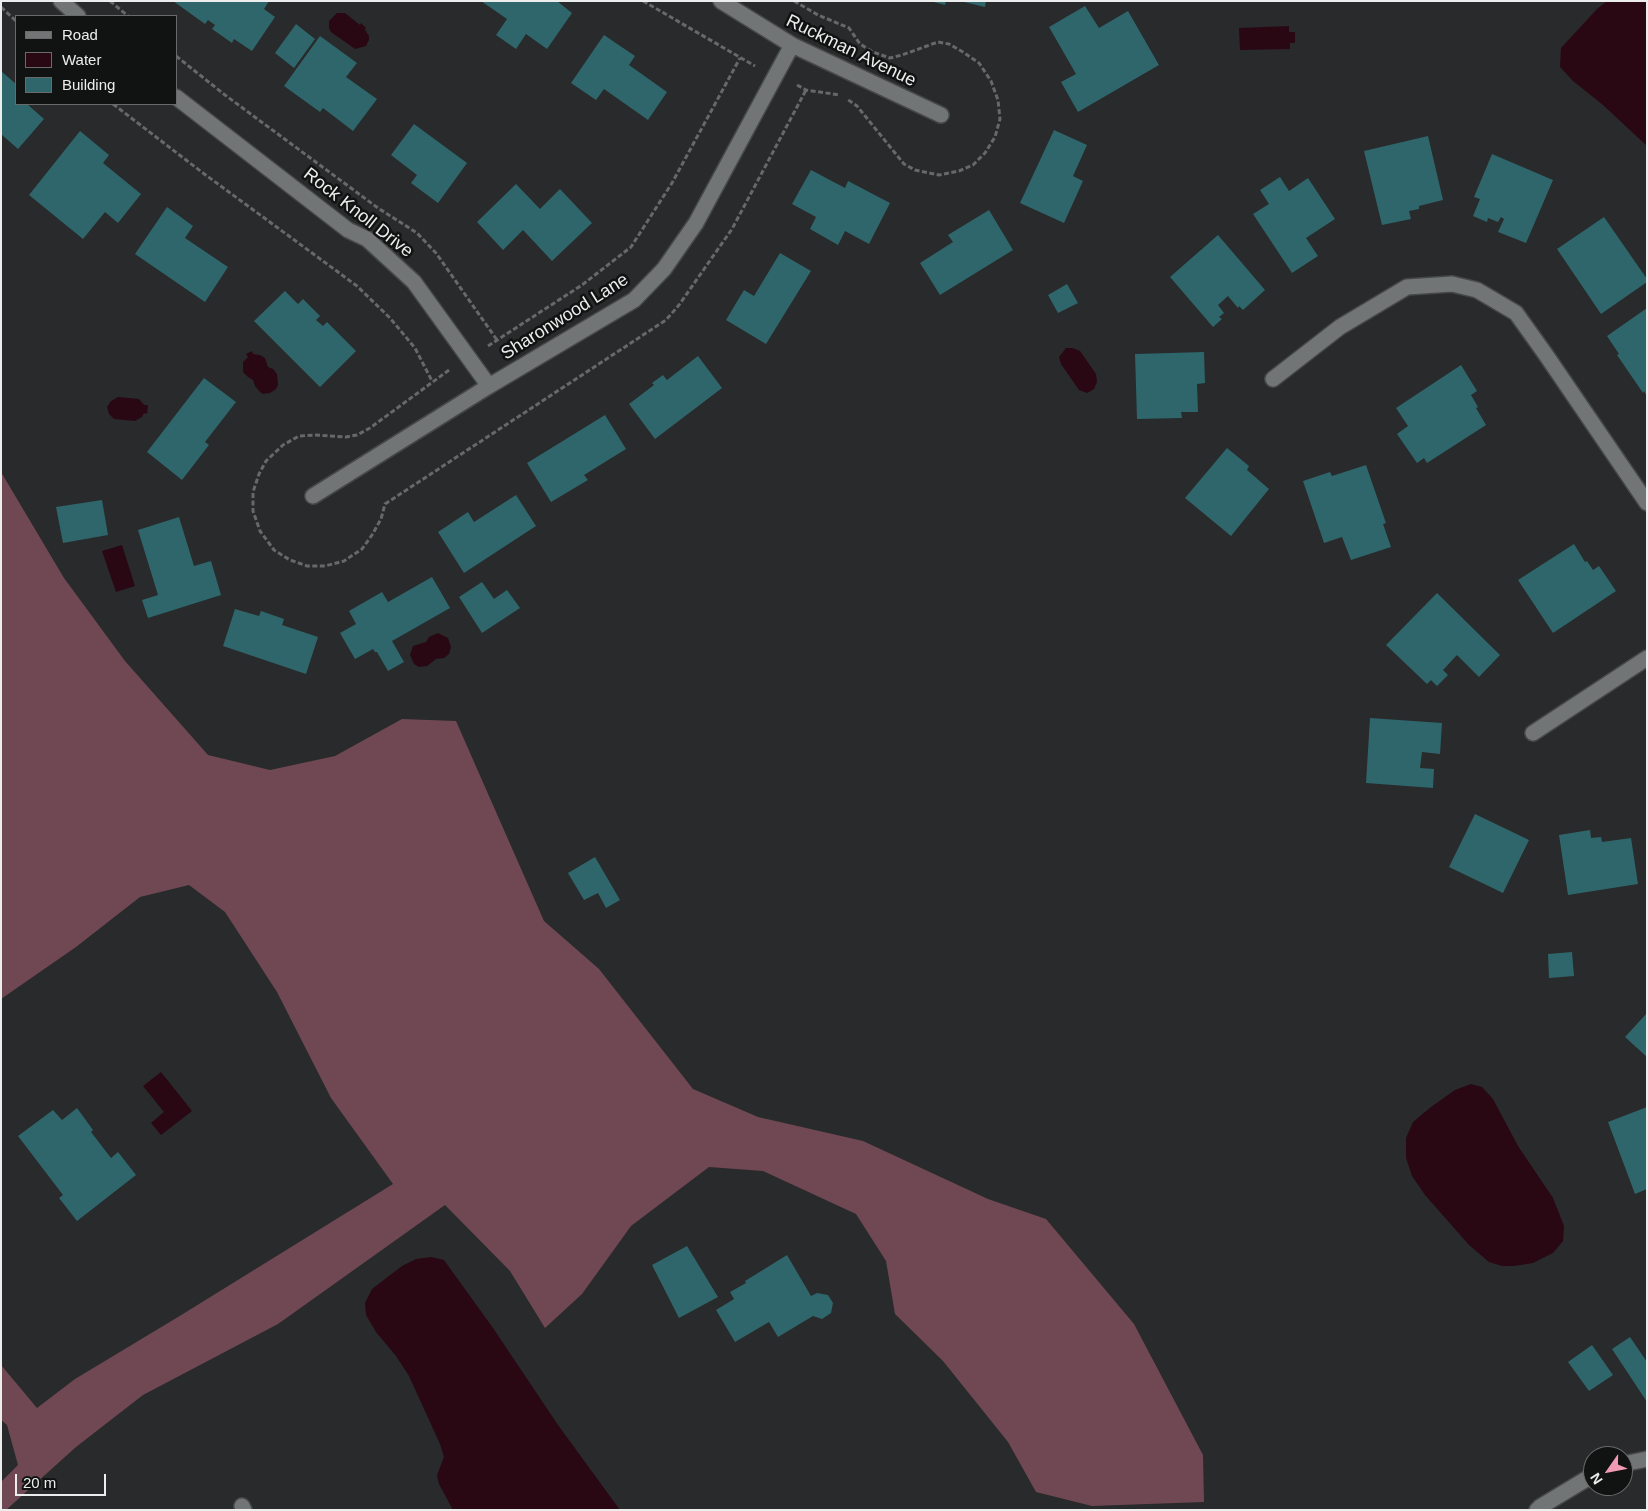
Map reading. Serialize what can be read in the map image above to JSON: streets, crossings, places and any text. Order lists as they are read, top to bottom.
{
  "streets": {
    "street": ["Ruckman Avenue", "Rock Knoll Drive", "Sharonwood Lane"]
  },
  "crossings": [
    ["Ruckman Avenue", "Sharonwood Lane"],
    ["Rock Knoll Drive", "Sharonwood Lane"]
  ],
  "legend": ["Road", "Water", "Building"],
  "scale_bar": "20 m",
  "north": "bottom left"
}
